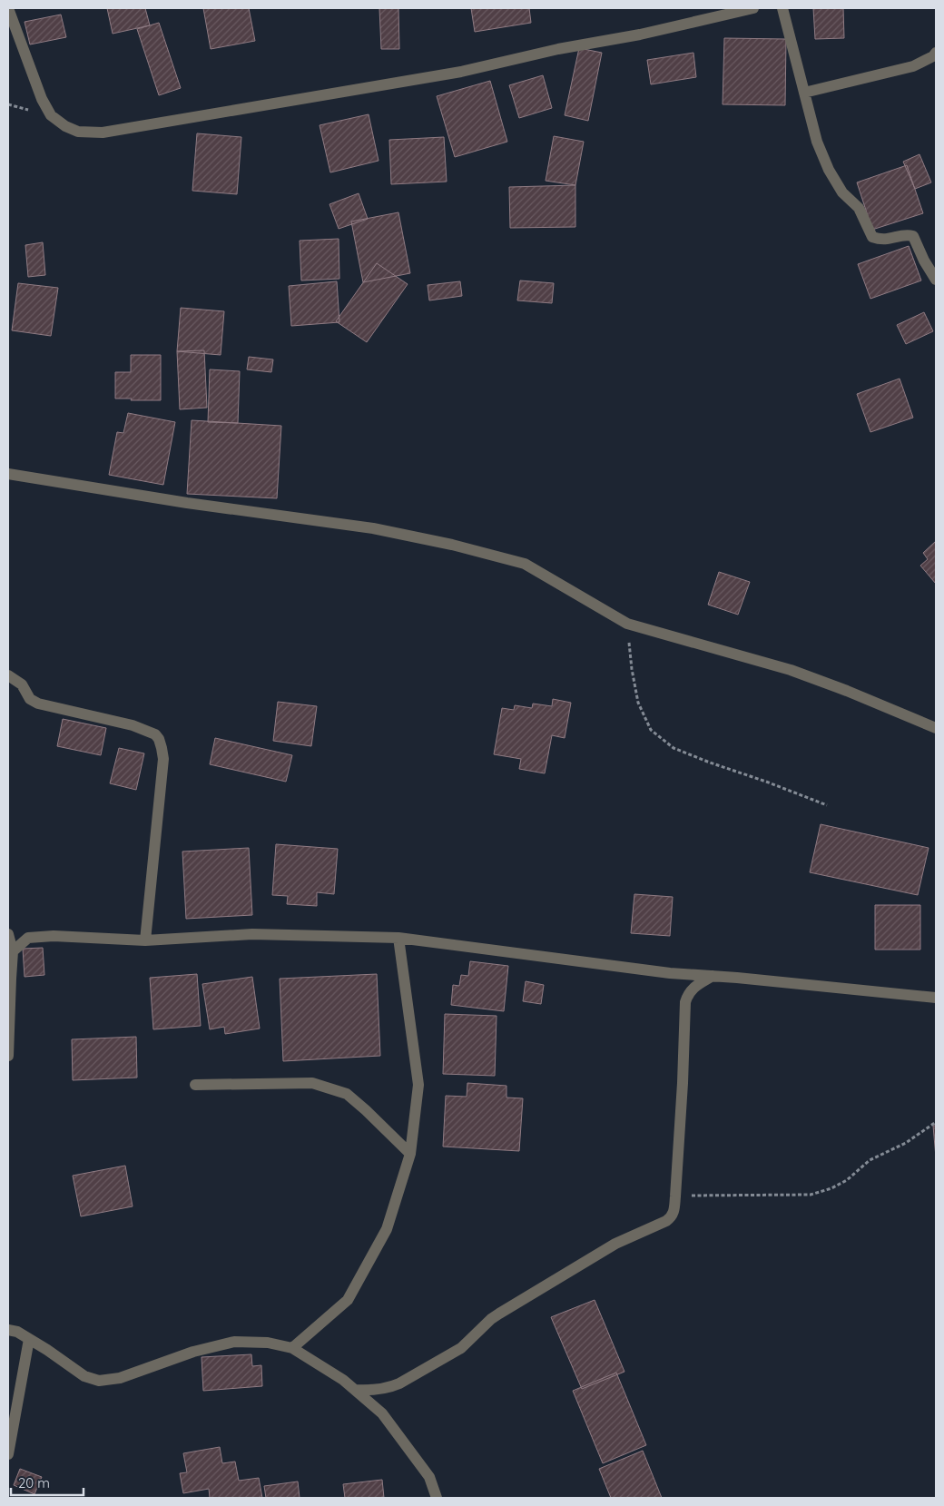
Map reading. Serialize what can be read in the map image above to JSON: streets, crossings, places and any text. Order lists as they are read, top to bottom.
{
  "scale_bar": "20 m"
}
